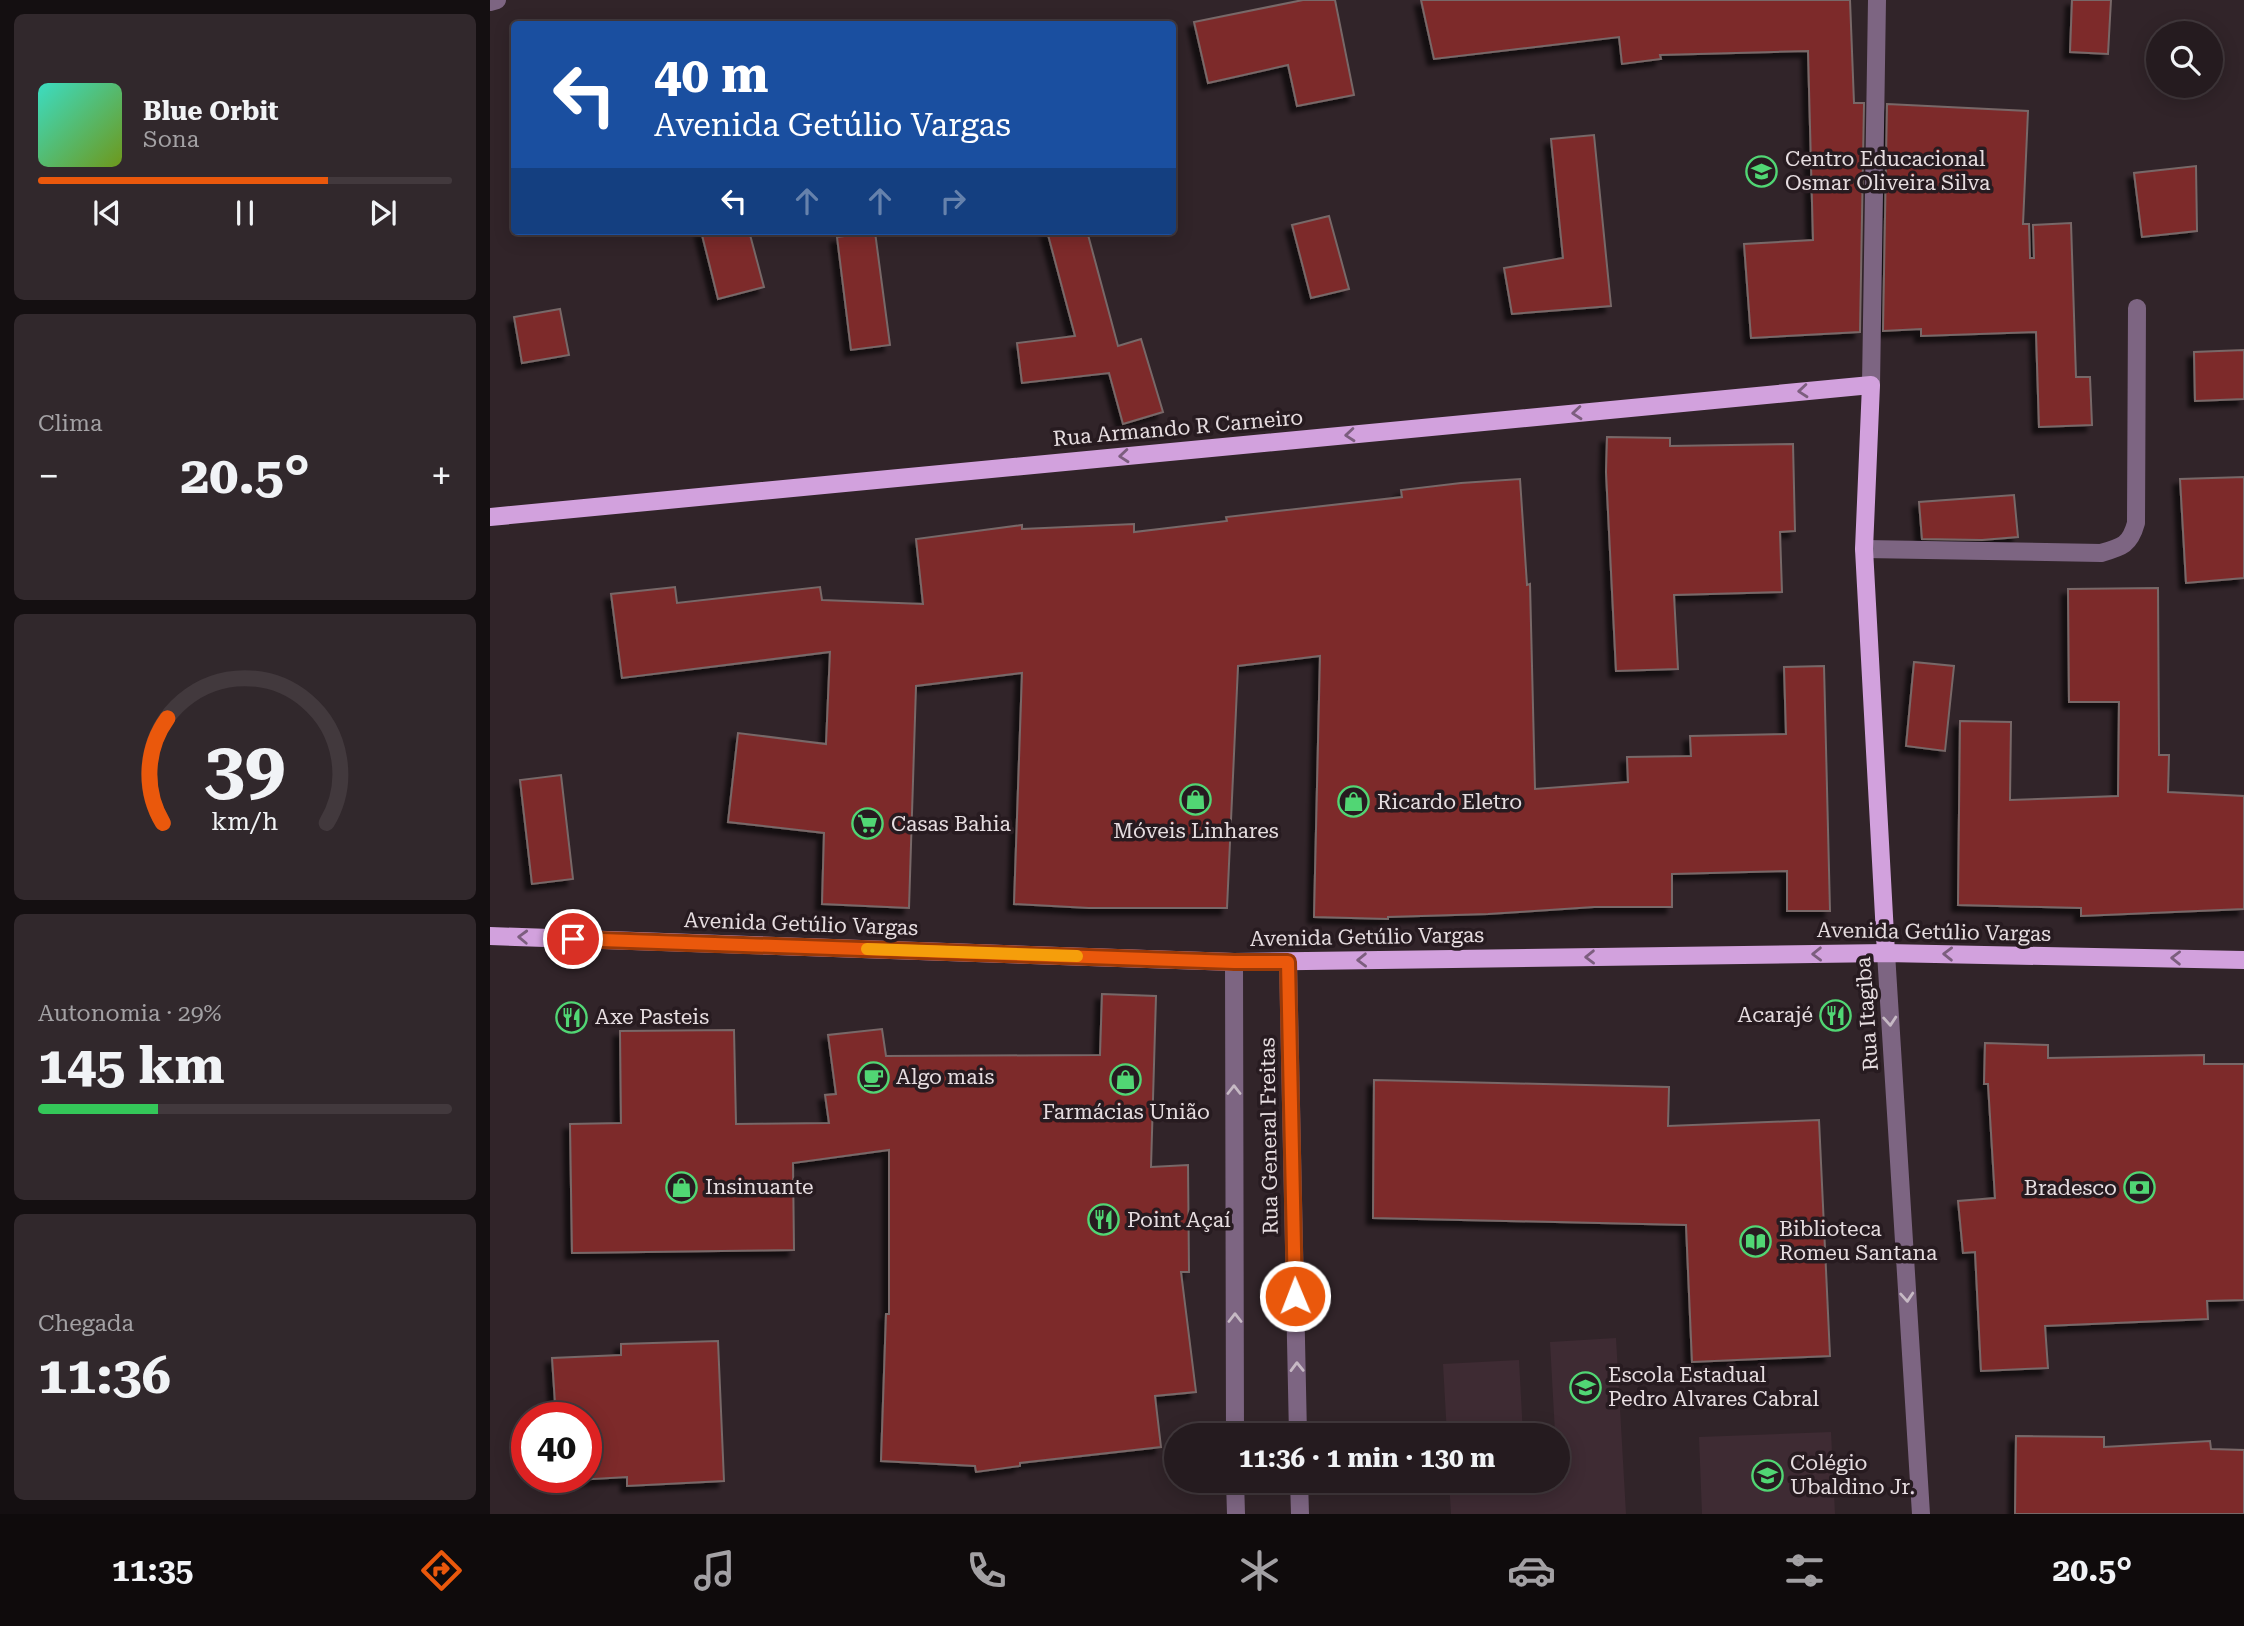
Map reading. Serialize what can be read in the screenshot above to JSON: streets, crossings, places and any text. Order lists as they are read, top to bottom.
{
  "streets": {
    "main road": ["Rua Armando R Carneiro", "Avenida Getúlio Vargas", "Rua Itagiba"],
    "street": ["Rua General Freitas"]
  },
  "crossings": [
    ["Rua Armando R Carneiro", "Rua Itagiba"],
    ["Avenida Getúlio Vargas", "Rua Itagiba"],
    ["Avenida Getúlio Vargas", "Rua General Freitas"]
  ],
  "one_way": [
    "Rua Armando R Carneiro",
    "Avenida Getúlio Vargas",
    "Rua Itagiba",
    "Rua General Freitas"
  ],
  "places": {
    "school or university": ["Centro Educacional Osmar Oliveira Silva", "Escola Estadual Pedro Alvares Cabral", "Colégio Ubaldino Jr."],
    "shop": [
      "Móveis Linhares",
      "Ricardo Eletro",
      "Farmácias União",
      "Insinuante"
    ],
    "supermarket": ["Casas Bahia"],
    "restaurant": ["Acarajé", "Axe Pasteis", "Point Açaí"],
    "cafe": ["Algo mais"],
    "bank": ["Bradesco"],
    "library": ["Biblioteca Romeu Santana"]
  },
  "page": {
    "turn": ["40 m", "Avenida Getúlio Vargas"],
    "song": ["Blue Orbit", "Sona"],
    "tile": [
      "Clima",
      ["Autonomia · 29%", "145 km"],
      ["Chegada", "11:36"]
    ],
    "heat": ["−", "20.5°", "+"],
    "limit": "40",
    "trip": "11:36 · 1 min · 130 m",
    "tabs": ["11:35", "20.5°"],
    "gauge": ["39", "km/h"]
  }
}
